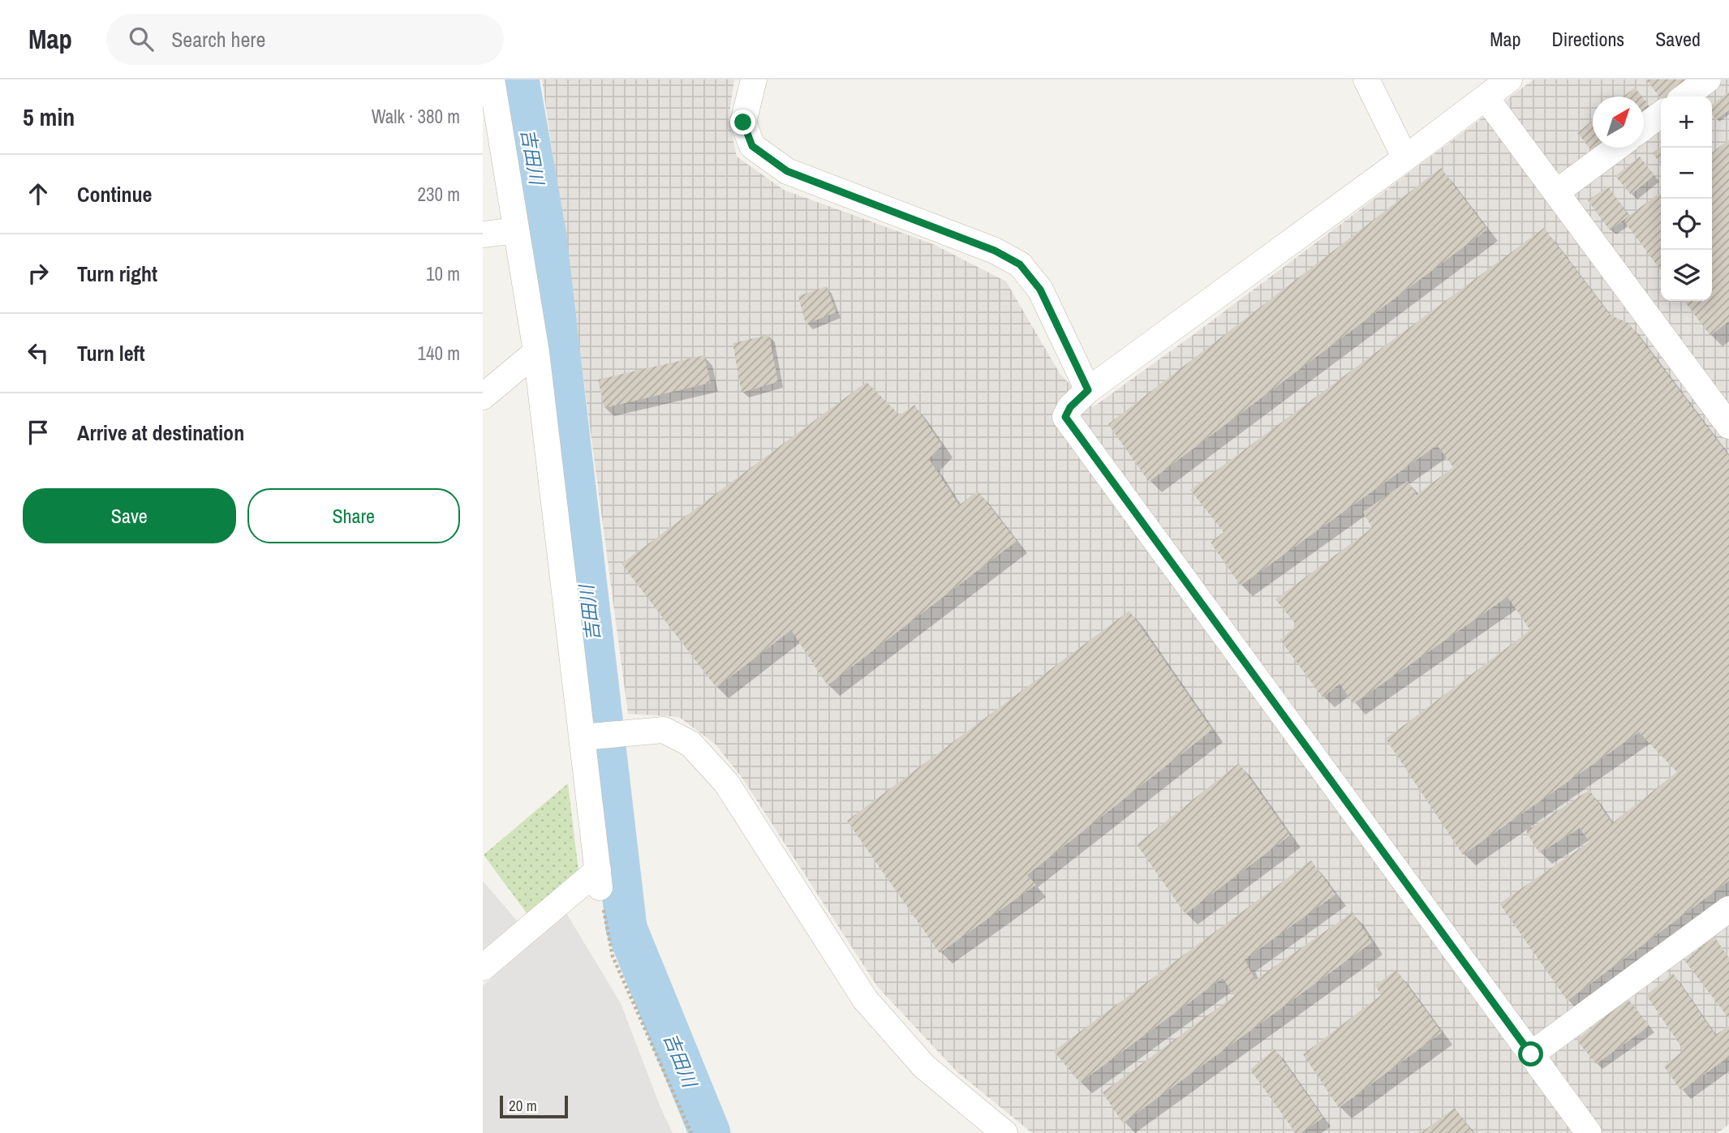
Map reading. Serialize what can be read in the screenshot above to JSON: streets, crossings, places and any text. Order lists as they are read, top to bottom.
{
  "water": ["吉田川"],
  "scale_bar": "20 m",
  "north": "top right",
  "page": {
    "header": "Map",
    "search": "Search here",
    "nav": ["Map", "Directions", "Saved"],
    "heading": ["5 min", "Walk · 380 m"],
    "map_buttons": ["+", "−"],
    "list": [
      ["Continue", "230 m"],
      ["Turn right", "10 m"],
      ["Turn left", "140 m"],
      "Arrive at destination"
    ],
    "buttons": ["Save", "Share"],
    "scale": "20 m"
  }
}
